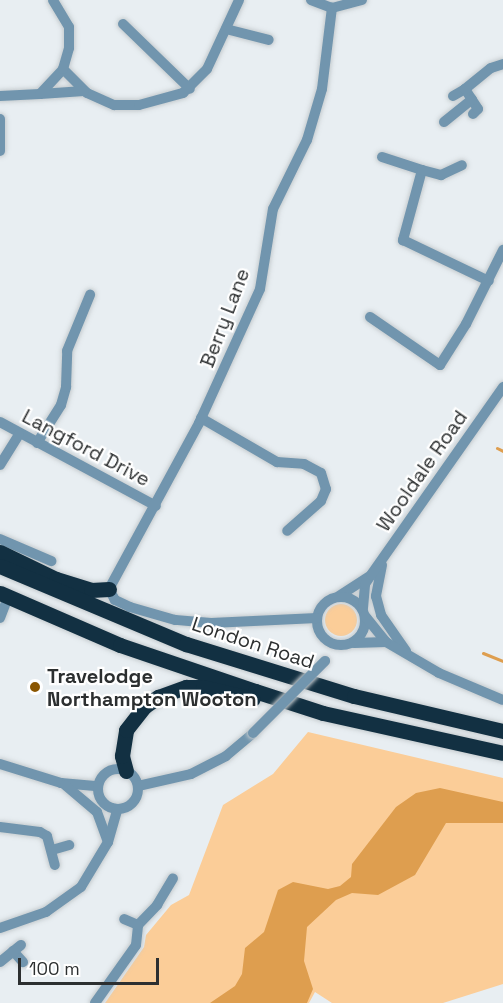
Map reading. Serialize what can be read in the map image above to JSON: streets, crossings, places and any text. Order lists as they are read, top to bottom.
{
  "streets": {
    "highway": ["London Road"],
    "street": ["Berry Lane", "Langford Drive", "Wooldale Road"]
  },
  "crossings": [
    ["Berry Lane", "Langford Drive"]
  ],
  "places": ["Travelodge Northampton Wooton"],
  "scale_bar": "100 m"
}
